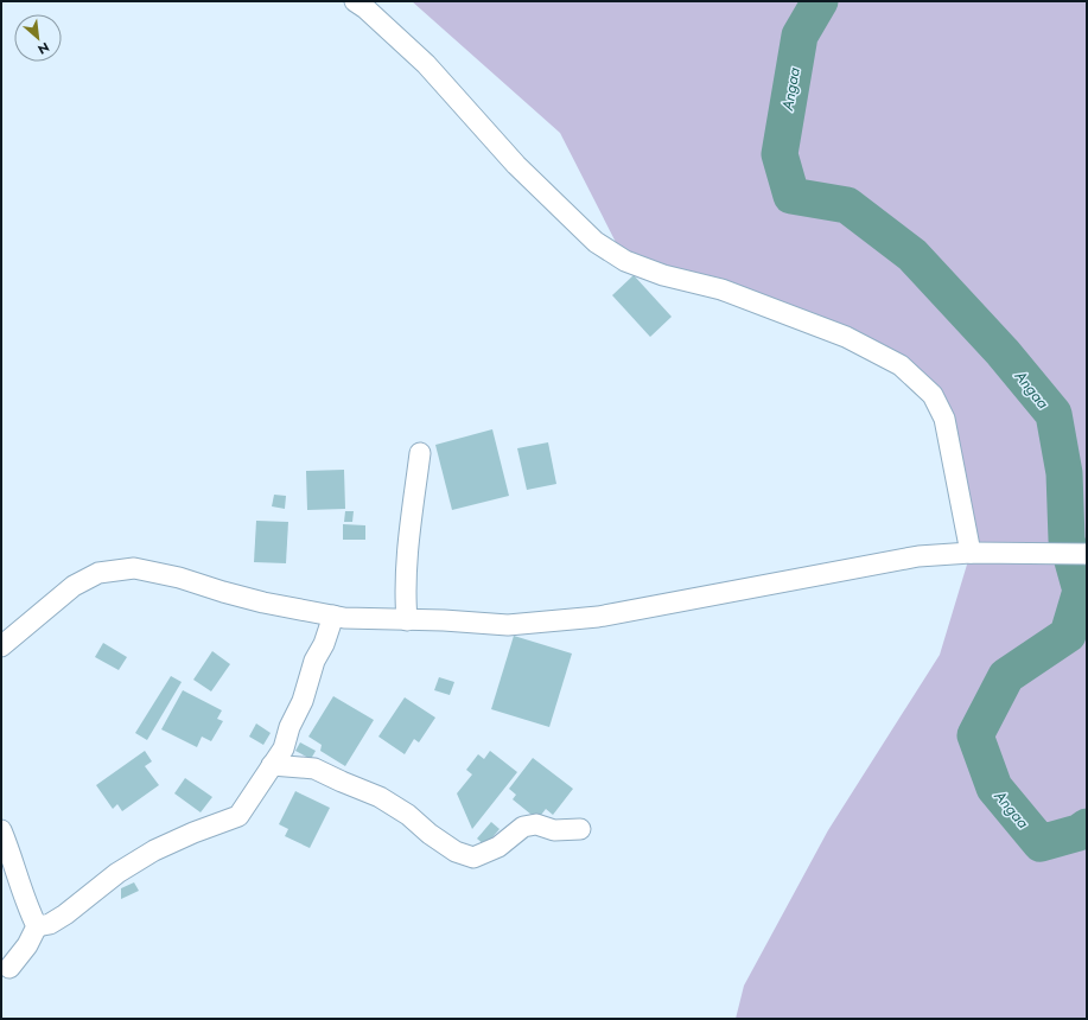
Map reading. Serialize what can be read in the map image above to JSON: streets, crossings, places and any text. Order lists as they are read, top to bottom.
{
  "water": ["Angaa"],
  "north": "bottom right"
}
